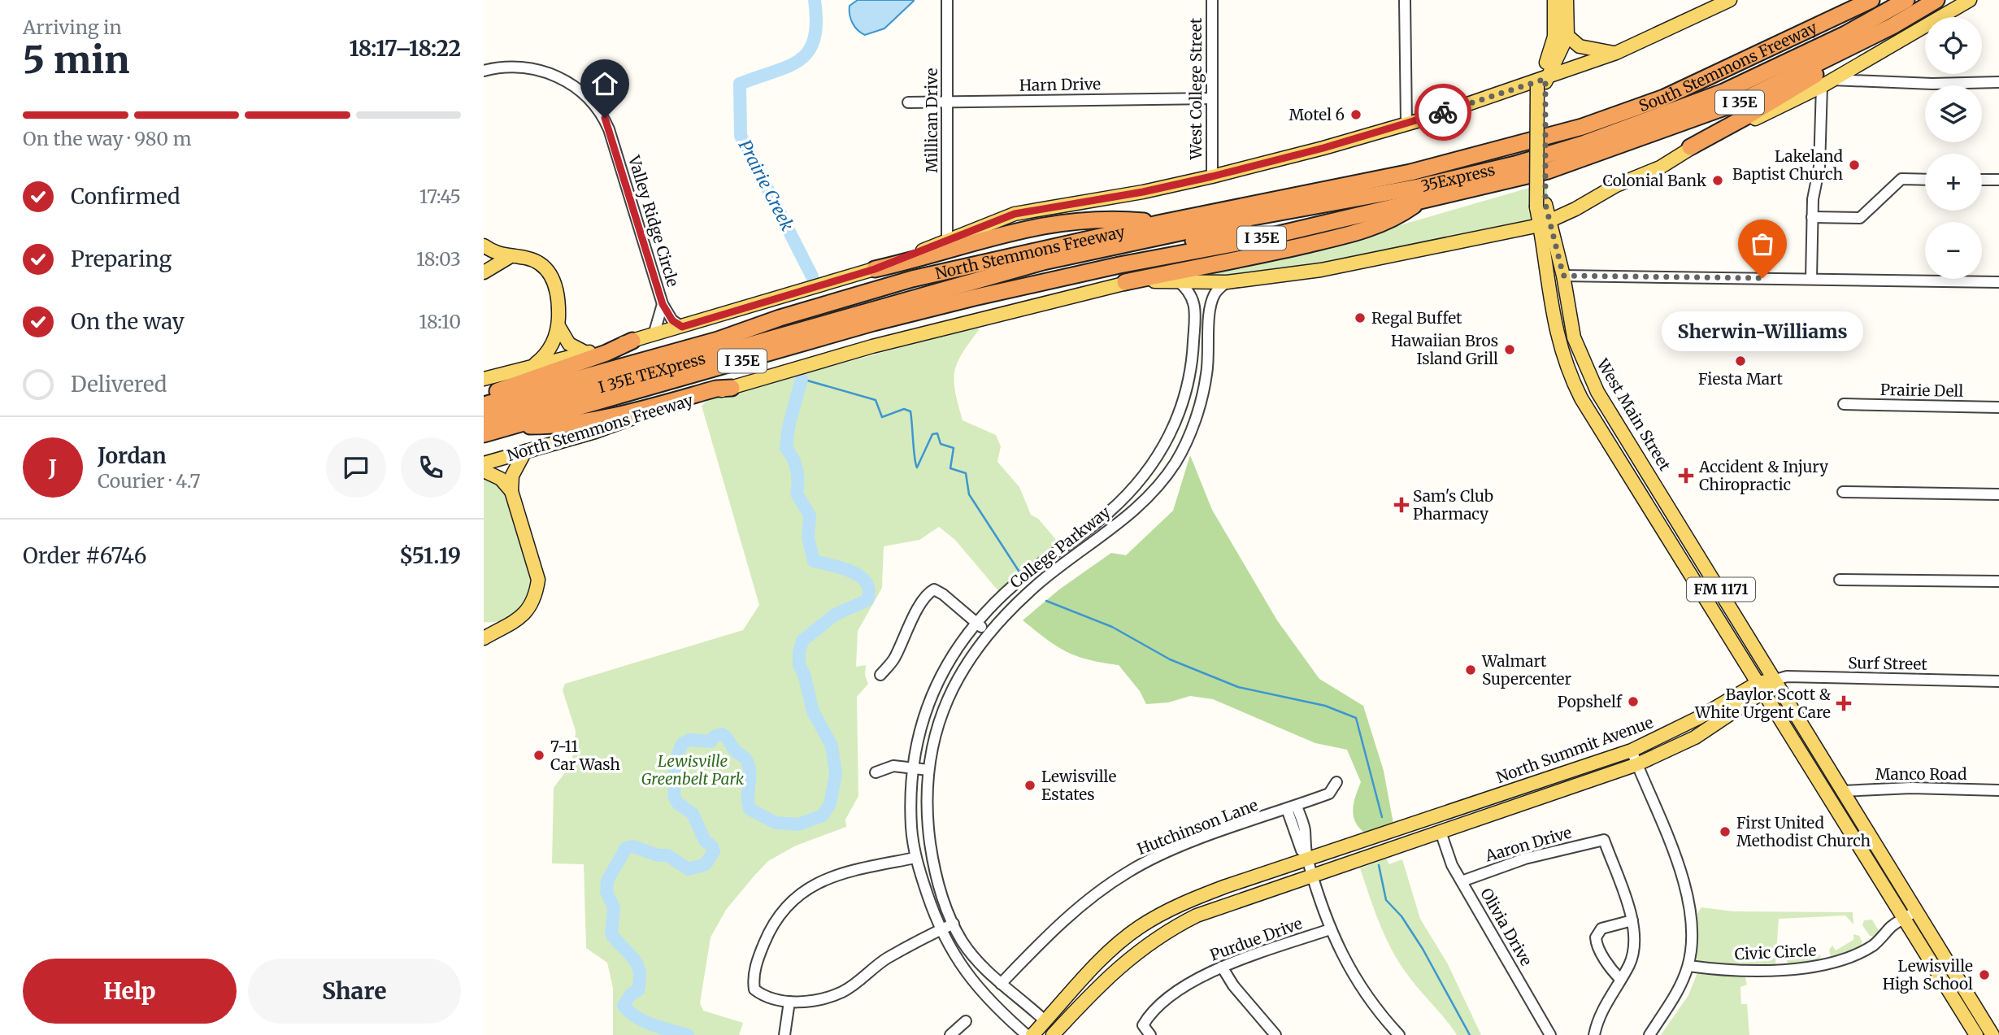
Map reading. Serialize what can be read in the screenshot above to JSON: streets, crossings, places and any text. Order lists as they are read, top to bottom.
{
  "streets": {
    "highway": [
      "South Stemmons Freeway",
      "I 35E",
      "35Express",
      "North Stemmons Freeway",
      "I 35E TEXpress"
    ],
    "main road": [
      "West Main Street",
      "College Parkway",
      "FM 1171",
      "North Summit Avenue"
    ],
    "street": [
      "Harn Drive",
      "West College Street",
      "Millican Drive",
      "Valley Ridge Circle",
      "Prairie Dell",
      "Surf Street",
      "Manco Road",
      "Hutchinson Lane",
      "Aaron Drive",
      "Olivia Drive",
      "Purdue Drive",
      "Civic Circle"
    ]
  },
  "crossings": [
    ["South Stemmons Freeway", "North Stemmons Freeway"],
    ["Harn Drive", "West College Street"],
    ["Harn Drive", "Millican Drive"],
    ["West College Street", "North Stemmons Freeway"],
    ["Millican Drive", "North Stemmons Freeway"],
    ["35Express", "I 35E TEXpress"],
    ["Valley Ridge Circle", "North Stemmons Freeway"],
    ["North Stemmons Freeway", "West Main Street"],
    ["North Stemmons Freeway", "College Parkway"],
    ["West Main Street", "Surf Street"],
    ["West Main Street", "North Summit Avenue"],
    ["West Main Street", "Manco Road"],
    ["West Main Street", "Civic Circle"],
    ["College Parkway", "North Summit Avenue"],
    ["College Parkway", "Hutchinson Lane"],
    ["Surf Street", "North Summit Avenue"],
    ["North Summit Avenue", "Olivia Drive"],
    ["Aaron Drive", "Olivia Drive"]
  ],
  "water": ["Prairie Creek"],
  "parks": ["Lewisville Greenbelt Park"],
  "places": {
    "other": [
      "Motel 6",
      "Lakeland Baptist Church",
      "Colonial Bank",
      "Sherwin-Williams",
      "Regal Buffet",
      "Hawaiian Bros Island Grill",
      "Fiesta Mart",
      "Walmart Supercenter",
      "Popshelf",
      "7-11 Car Wash",
      "Lewisville Estates",
      "First United Methodist Church",
      "Lewisville High School"
    ],
    "health": ["Accident & Injury Chiropractic", "Sam's Club Pharmacy", "Baylor Scott & White Urgent Care"]
  },
  "page": {
    "heading": ["5 min", "Arriving in", "18:17–18:22"],
    "panel": [
      "Jordan",
      "Courier · 4.7",
      "Order #6746",
      "$51.19"
    ],
    "map_buttons": ["+", "−"],
    "bar": "On the way · 980 m",
    "list": [
      ["Confirmed", "17:45"],
      ["Preparing", "18:03"],
      ["On the way", "18:10"],
      "Delivered"
    ],
    "bubble": "Sherwin-Williams",
    "round": "J",
    "buttons": ["Help", "Share"]
  }
}
